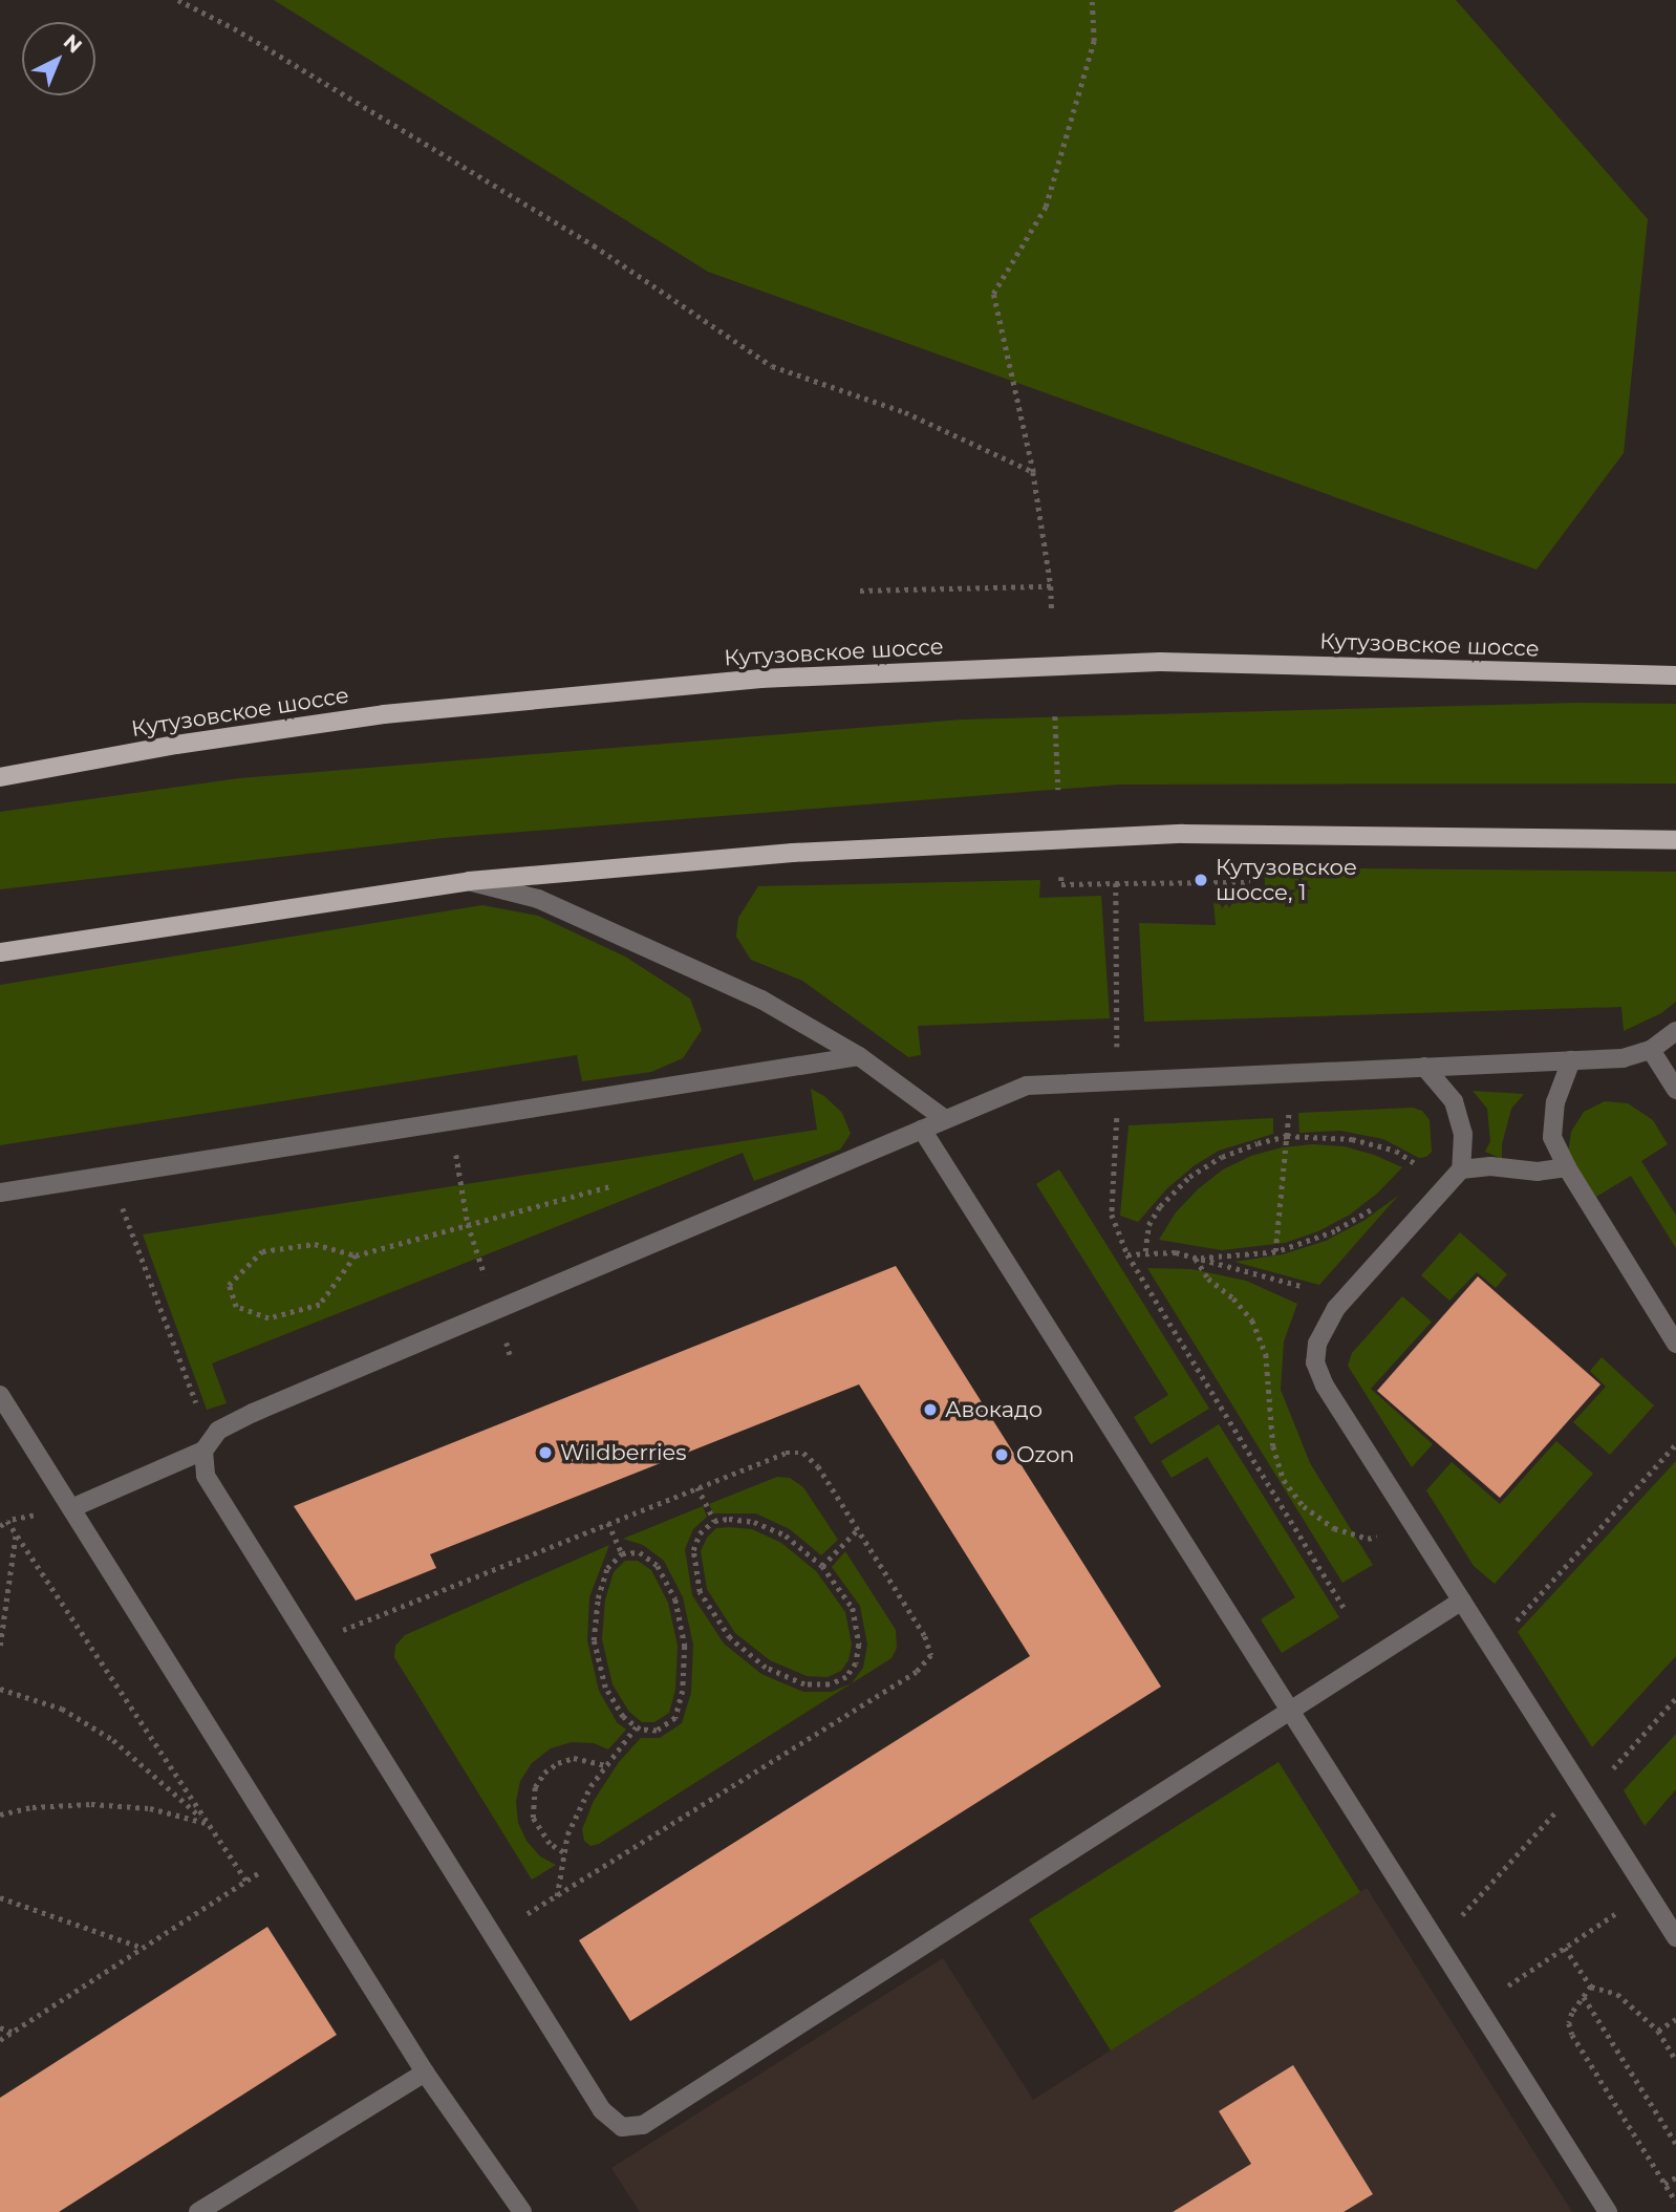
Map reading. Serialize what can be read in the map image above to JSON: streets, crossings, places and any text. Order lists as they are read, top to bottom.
{
  "streets": {
    "main road": ["Кутузовское шоссе"]
  },
  "places": [
    "Кутузовское шоссе, 1",
    "Авокадо",
    "Wildberries",
    "Ozon"
  ],
  "north": "top right"
}
